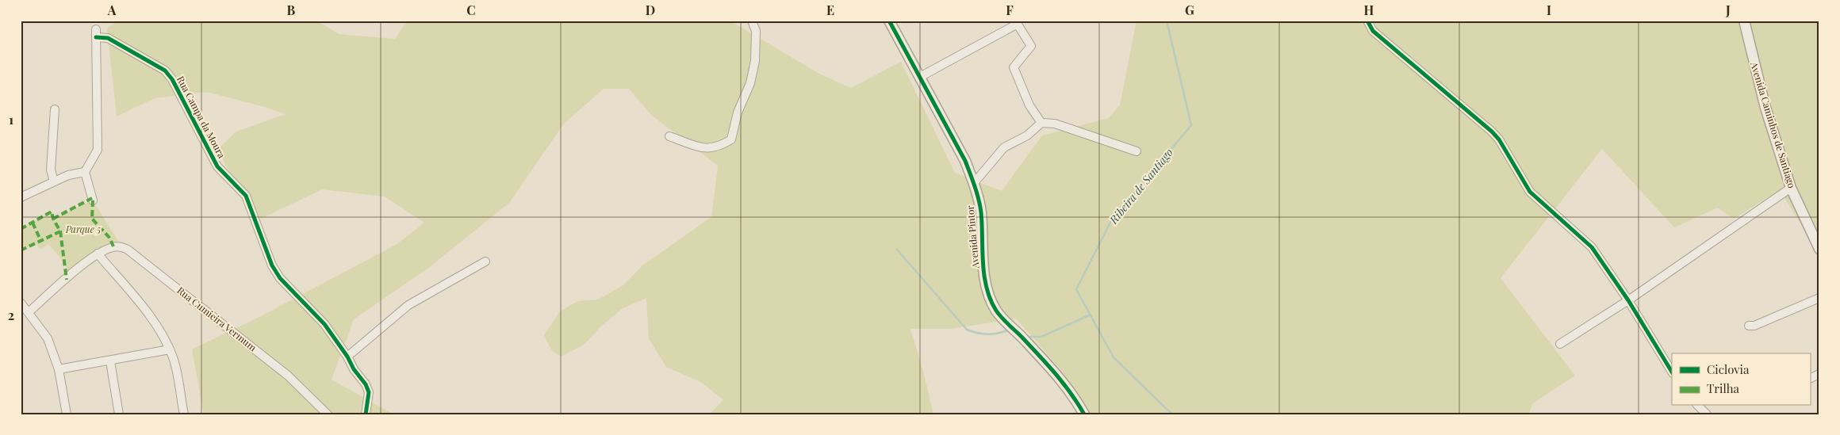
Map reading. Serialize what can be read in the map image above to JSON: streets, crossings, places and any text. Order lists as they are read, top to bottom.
{
  "streets": {
    "street": [
      "Rua Campa da Moura",
      "Avenida Caminhos de Santiago",
      "Avenida Pintor",
      "Rua Cumieira Vermum"
    ]
  },
  "water": ["Ribeira de Santiago"],
  "parks": ["Parque 5"],
  "legend": ["Ciclovia", "Trilha"],
  "grid": {
    "columns": [
      "A",
      "B",
      "C",
      "D",
      "E",
      "F",
      "G",
      "H",
      "I",
      "J"
    ],
    "rows": ["1", "2"]
  }
}
